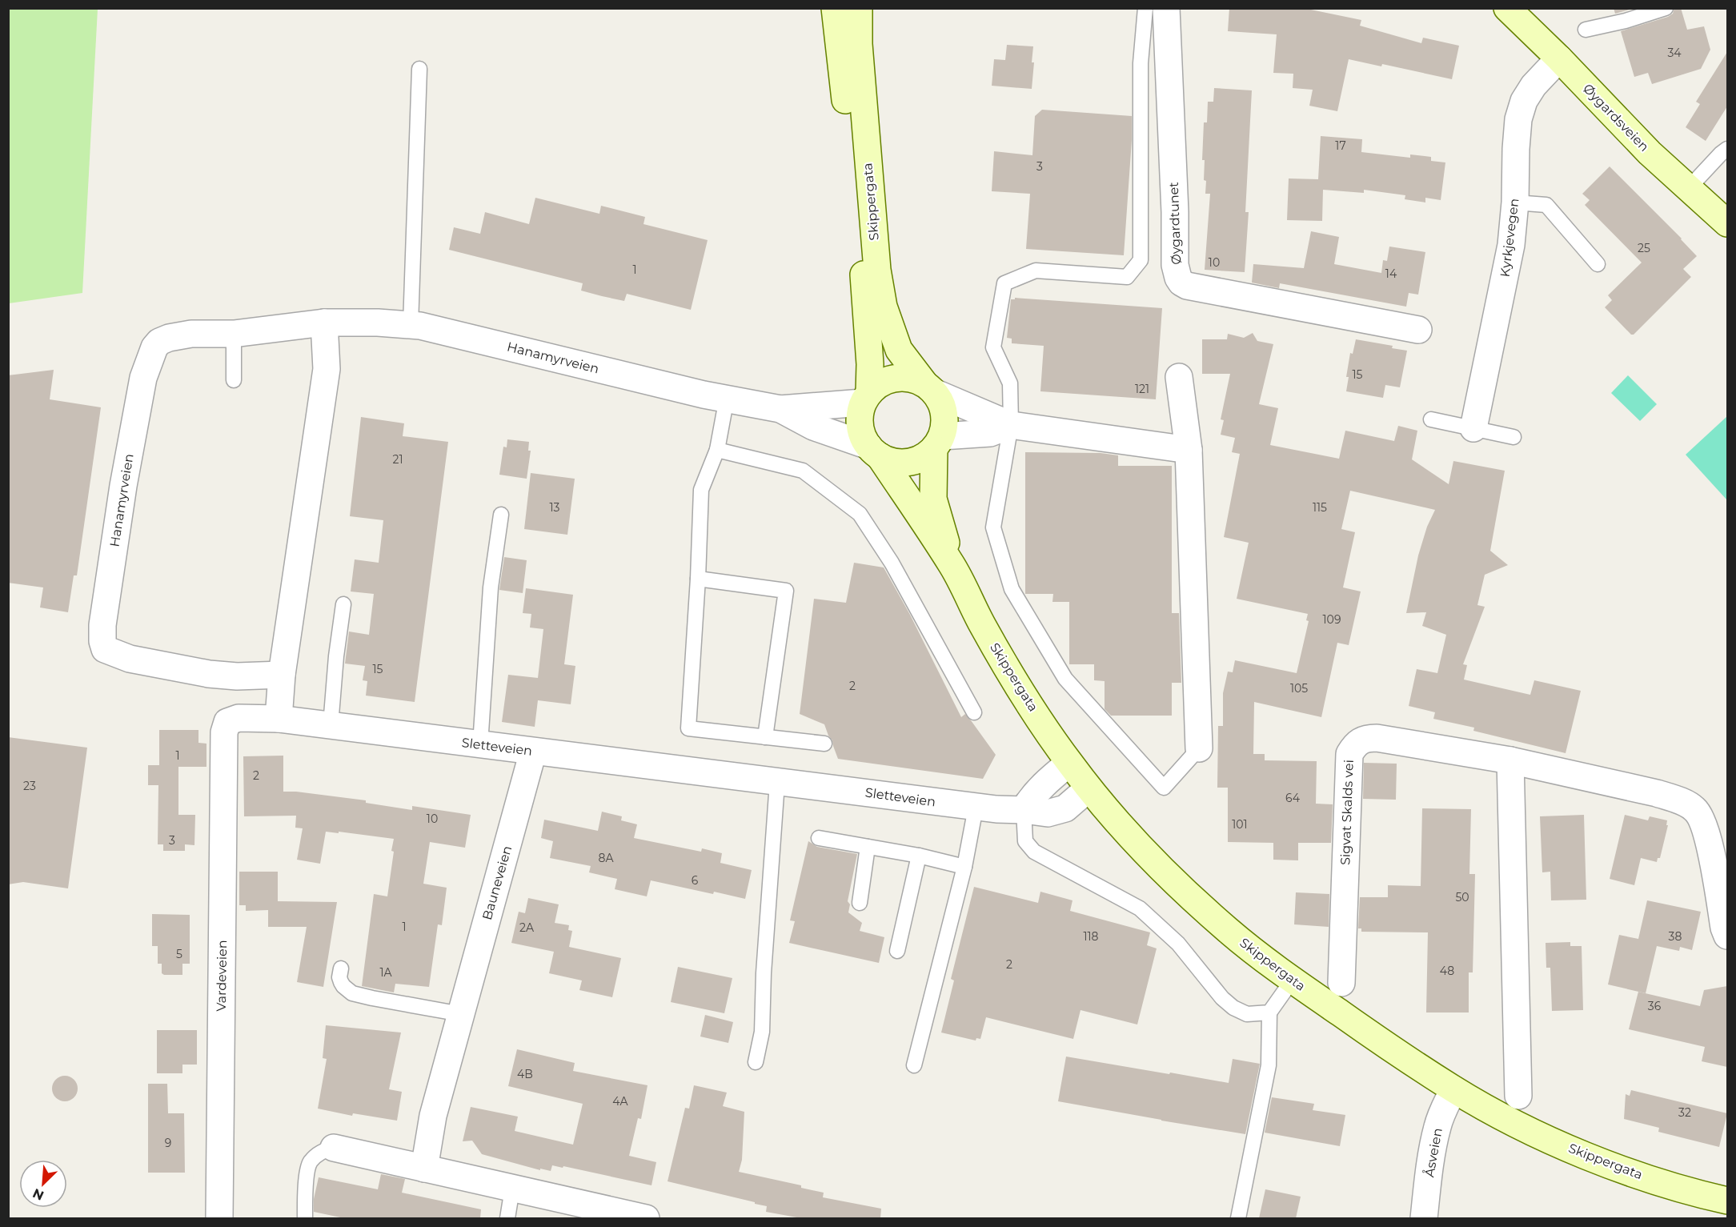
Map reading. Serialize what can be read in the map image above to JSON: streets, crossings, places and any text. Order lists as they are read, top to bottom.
{
  "streets": {
    "main road": ["Øygardsveien", "Skippergata"],
    "street": [
      "Øygardtunet",
      "Kyrkjevegen",
      "Hanamyrveien",
      "Sletteveien",
      "Sigvat Skalds vei",
      "Bauneveien",
      "Vardeveien",
      "Åsveien"
    ]
  },
  "crossings": [
    ["Øygardsveien", "Kyrkjevegen"],
    ["Skippergata", "Hanamyrveien"],
    ["Skippergata", "Sletteveien"],
    ["Skippergata", "Åsveien"],
    ["Sletteveien", "Bauneveien"],
    ["Sletteveien", "Vardeveien"]
  ],
  "house_numbers": [
    "34",
    "17",
    "3",
    "25",
    "10",
    "1",
    "14",
    "15",
    "121",
    "21",
    "13",
    "115",
    "109",
    "15",
    "2",
    "105",
    "1",
    "2",
    "23",
    "64",
    "10",
    "101",
    "3",
    "8A",
    "6",
    "50",
    "1",
    "2A",
    "118",
    "38",
    "5",
    "2",
    "48",
    "1A",
    "36",
    "4B",
    "4A",
    "32",
    "9"
  ],
  "north": "bottom left"
}
